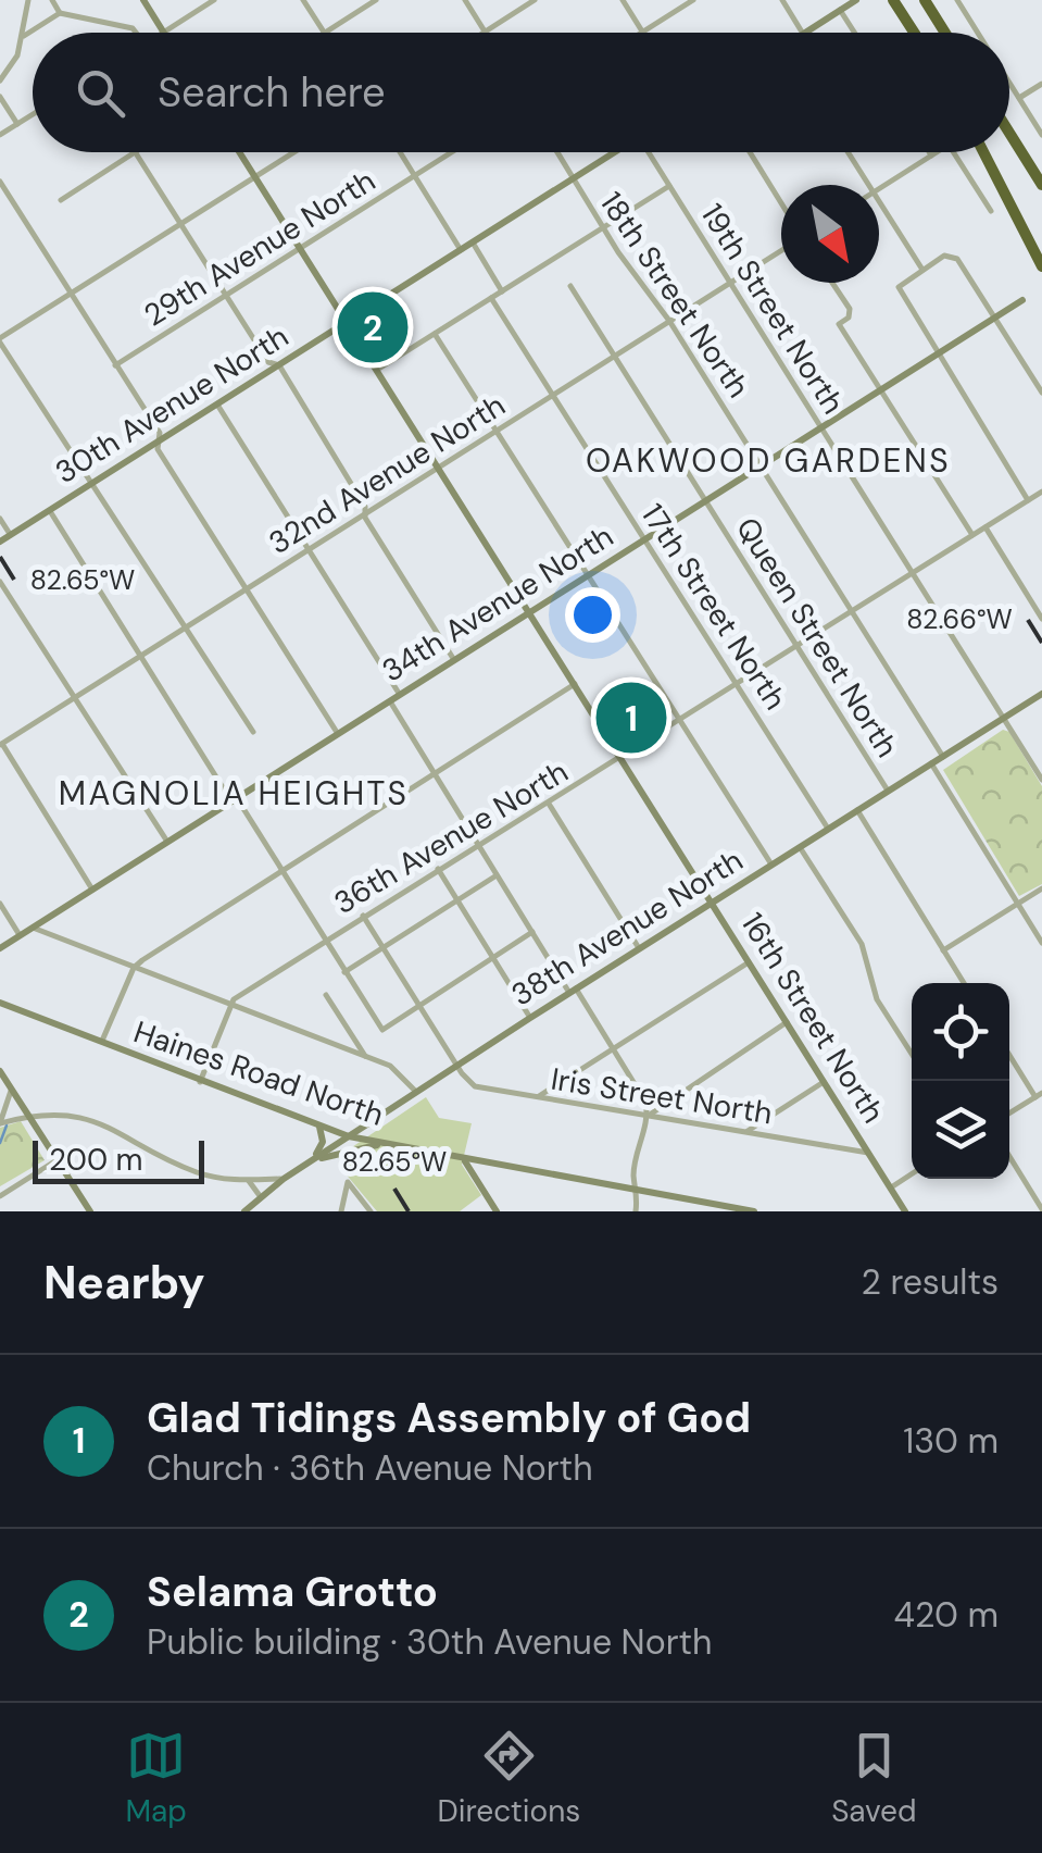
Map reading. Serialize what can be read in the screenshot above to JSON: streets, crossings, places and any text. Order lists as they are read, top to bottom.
{
  "streets": {
    "street": [
      "29th Avenue North",
      "18th Street North",
      "19th Street North",
      "30th Avenue North",
      "32nd Avenue North",
      "34th Avenue North",
      "17th Street North",
      "Queen Street North",
      "36th Avenue North",
      "38th Avenue North",
      "16th Street North",
      "Haines Road North",
      "Iris Street North"
    ]
  },
  "crossings": [
    ["29th Avenue North", "16th Street North"],
    ["18th Street North", "30th Avenue North"],
    ["18th Street North", "32nd Avenue North"],
    ["18th Street North", "34th Avenue North"],
    ["18th Street North", "36th Avenue North"],
    ["18th Street North", "38th Avenue North"],
    ["19th Street North", "32nd Avenue North"],
    ["19th Street North", "34th Avenue North"],
    ["19th Street North", "36th Avenue North"],
    ["19th Street North", "38th Avenue North"],
    ["30th Avenue North", "16th Street North"],
    ["32nd Avenue North", "17th Street North"],
    ["32nd Avenue North", "Queen Street North"],
    ["32nd Avenue North", "16th Street North"],
    ["34th Avenue North", "17th Street North"],
    ["34th Avenue North", "Queen Street North"],
    ["34th Avenue North", "16th Street North"],
    ["17th Street North", "36th Avenue North"],
    ["17th Street North", "38th Avenue North"],
    ["Queen Street North", "36th Avenue North"],
    ["Queen Street North", "38th Avenue North"],
    ["36th Avenue North", "16th Street North"],
    ["38th Avenue North", "16th Street North"],
    ["38th Avenue North", "Haines Road North"],
    ["38th Avenue North", "Iris Street North"],
    ["16th Street North", "Iris Street North"]
  ],
  "districts": ["OAKWOOD GARDENS", "MAGNOLIA HEIGHTS"],
  "scale_bar": "200 m",
  "north": "bottom right",
  "page": {
    "search": "Search here",
    "pins": ["2", "1"],
    "scale": "200 m",
    "heading": ["Nearby", "2 results"],
    "list": [
      {
        "mark": "1",
        "name": "Glad Tidings Assembly of God",
        "note": "Church · 36th Avenue North",
        "value": "130 m"
      },
      {
        "mark": "2",
        "name": "Selama Grotto",
        "note": "Public building · 30th Avenue North",
        "value": "420 m"
      }
    ],
    "nav": ["Map", "Directions", "Saved"]
  },
  "coordinates": ["82.65°W", "82.66°W"]
}
